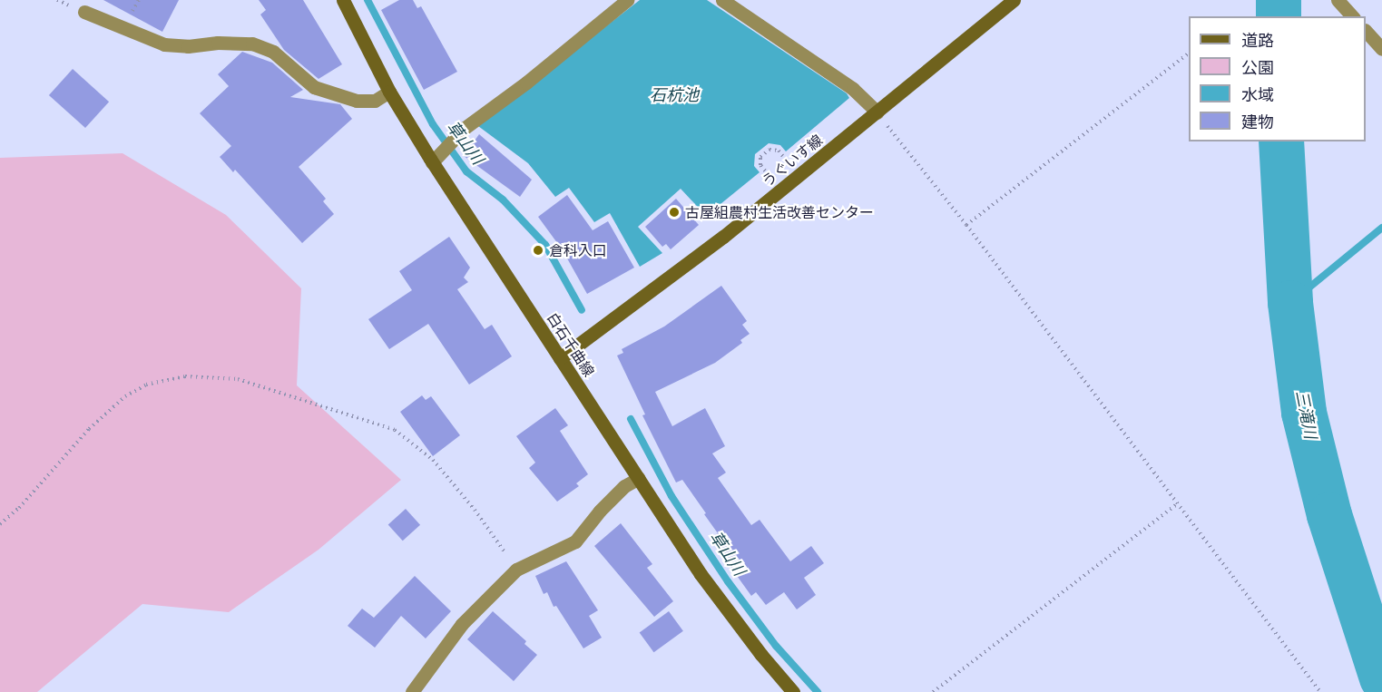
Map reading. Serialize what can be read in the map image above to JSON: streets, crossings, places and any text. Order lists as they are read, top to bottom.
{
  "streets": {
    "main road": ["うぐいす線", "白石千曲線"]
  },
  "crossings": [
    ["うぐいす線", "白石千曲線"]
  ],
  "water": ["石杭池", "草山川", "三滝川"],
  "places": ["古屋組農村生活改善センター", "倉科入口"],
  "legend": [
    "道路",
    "公園",
    "水域",
    "建物"
  ]
}
